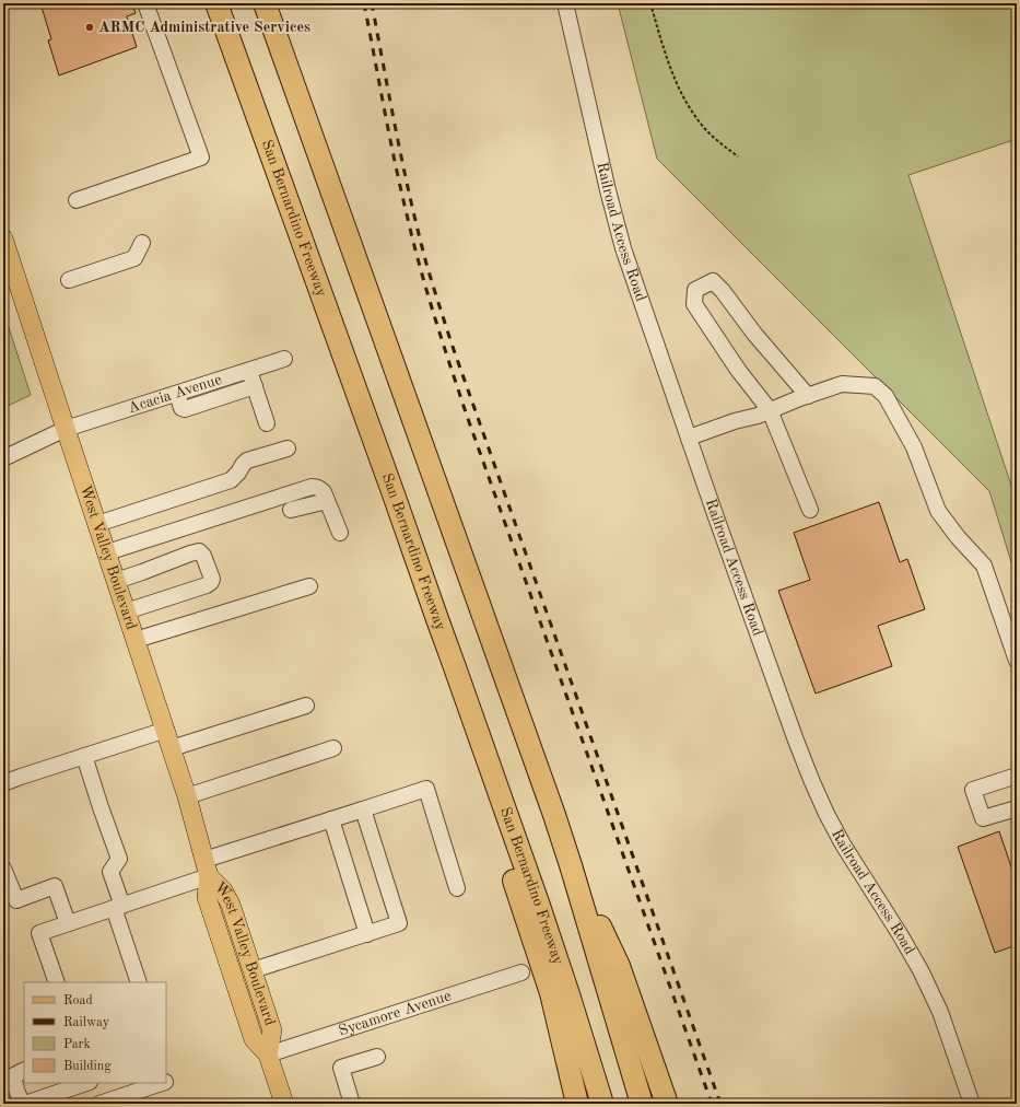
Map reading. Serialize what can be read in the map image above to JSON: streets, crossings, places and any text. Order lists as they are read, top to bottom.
{
  "streets": {
    "highway": ["San Bernardino Freeway"],
    "main road": ["West Valley Boulevard"],
    "street": ["Railroad Access Road", "Acacia Avenue", "Sycamore Avenue"]
  },
  "crossings": [
    ["Acacia Avenue", "West Valley Boulevard"],
    ["West Valley Boulevard", "Sycamore Avenue"]
  ],
  "places": ["ARMC Administrative Services"],
  "legend": [
    "Road",
    "Railway",
    "Park",
    "Building"
  ]
}
